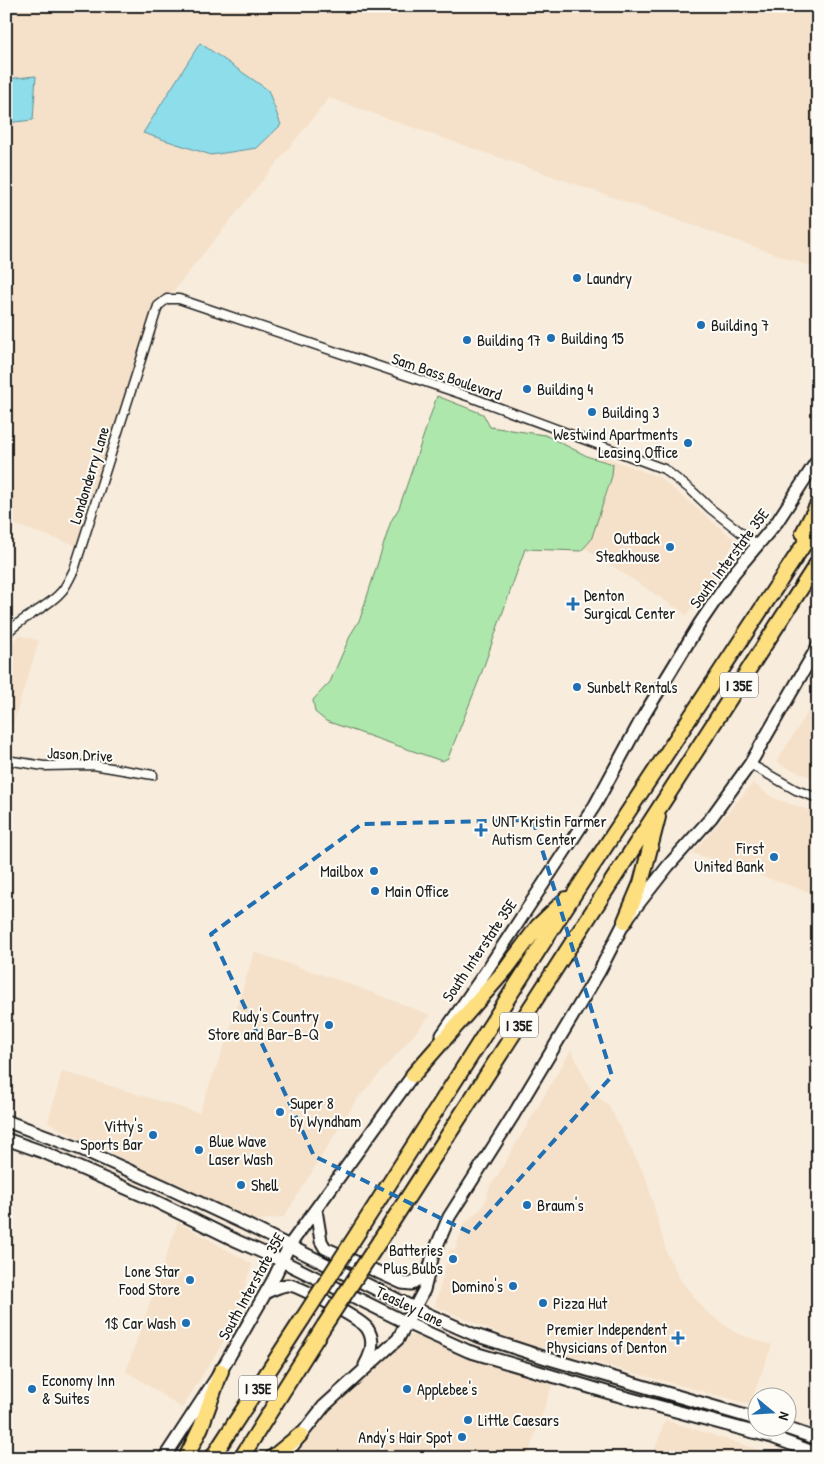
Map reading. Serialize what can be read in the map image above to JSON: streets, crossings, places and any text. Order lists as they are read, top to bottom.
{
  "streets": {
    "highway": ["I 35E"],
    "main road": ["South Interstate 35E", "Teasley Lane"],
    "street": ["Sam Bass Boulevard", "Londonderry Lane", "Jason Drive"]
  },
  "crossings": [
    ["Sam Bass Boulevard", "Londonderry Lane"],
    ["Sam Bass Boulevard", "South Interstate 35E"],
    ["South Interstate 35E", "Teasley Lane"]
  ],
  "places": {
    "other": [
      "Laundry",
      "Building 7",
      "Building 15",
      "Building 17",
      "Building 4",
      "Building 3",
      "Westwind Apartments Leasing Office",
      "Outback Steakhouse",
      "Sunbelt Rentals",
      "First United Bank",
      "Mailbox",
      "Main Office",
      "Rudy's Country Store and Bar-B-Q",
      "Super 8 by Wyndham",
      "Vitty's Sports Bar",
      "Blue Wave Laser Wash",
      "Shell",
      "Braum's",
      "Batteries Plus Bulbs",
      "Lone Star Food Store",
      "Domino's",
      "Pizza Hut",
      "1$ Car Wash",
      "Economy Inn & Suites",
      "Applebee's",
      "Little Caesars",
      "Andy's Hair Spot"
    ],
    "health": ["Denton Surgical Center", "UNT Kristin Farmer Autism Center", "Premier Independent Physicians of Denton"]
  },
  "north": "right"
}
